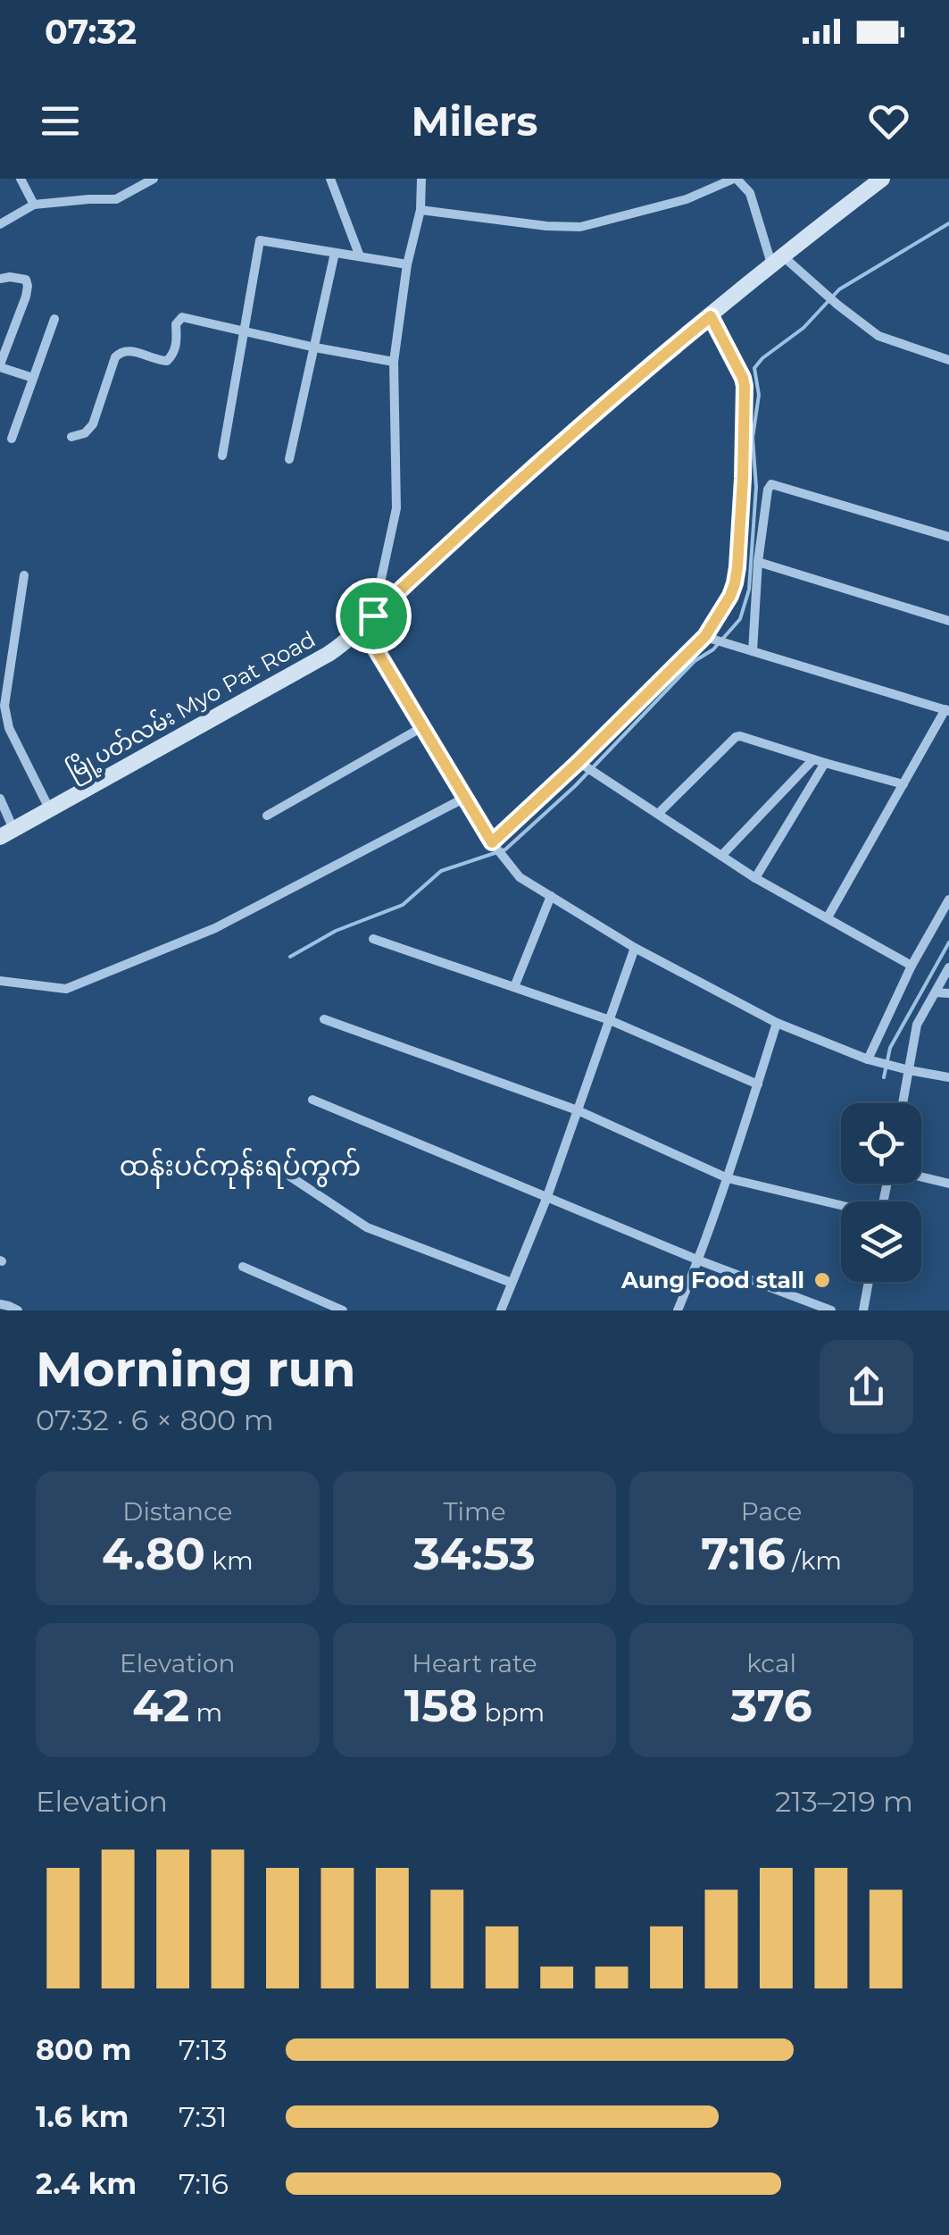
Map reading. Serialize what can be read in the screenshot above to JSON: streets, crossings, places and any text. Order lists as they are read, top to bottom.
{
  "streets": {
    "main road": ["မြို့ပတ်လမ်း Myo Pat Road"]
  },
  "districts": ["ထန်းပင်ကုန်းရပ်ကွက်"],
  "places": ["Aung Food stall"],
  "page": {
    "status": "07:32",
    "header": "Milers",
    "heading": ["Morning run", "07:32 · 6 × 800 m"],
    "stats": [
      ["Distance", "4.80 km"],
      ["Time", "34:53"],
      ["Pace", "7:16 /km"],
      ["Elevation", "42 m"],
      ["Heart rate", "158 bpm"],
      ["kcal", "376"]
    ],
    "chart": ["Elevation", "213–219 m"],
    "list": [
      {
        "name": "800 m",
        "note": "7:13"
      },
      {
        "name": "1.6 km",
        "note": "7:31"
      },
      {
        "name": "2.4 km",
        "note": "7:16"
      }
    ]
  }
}
